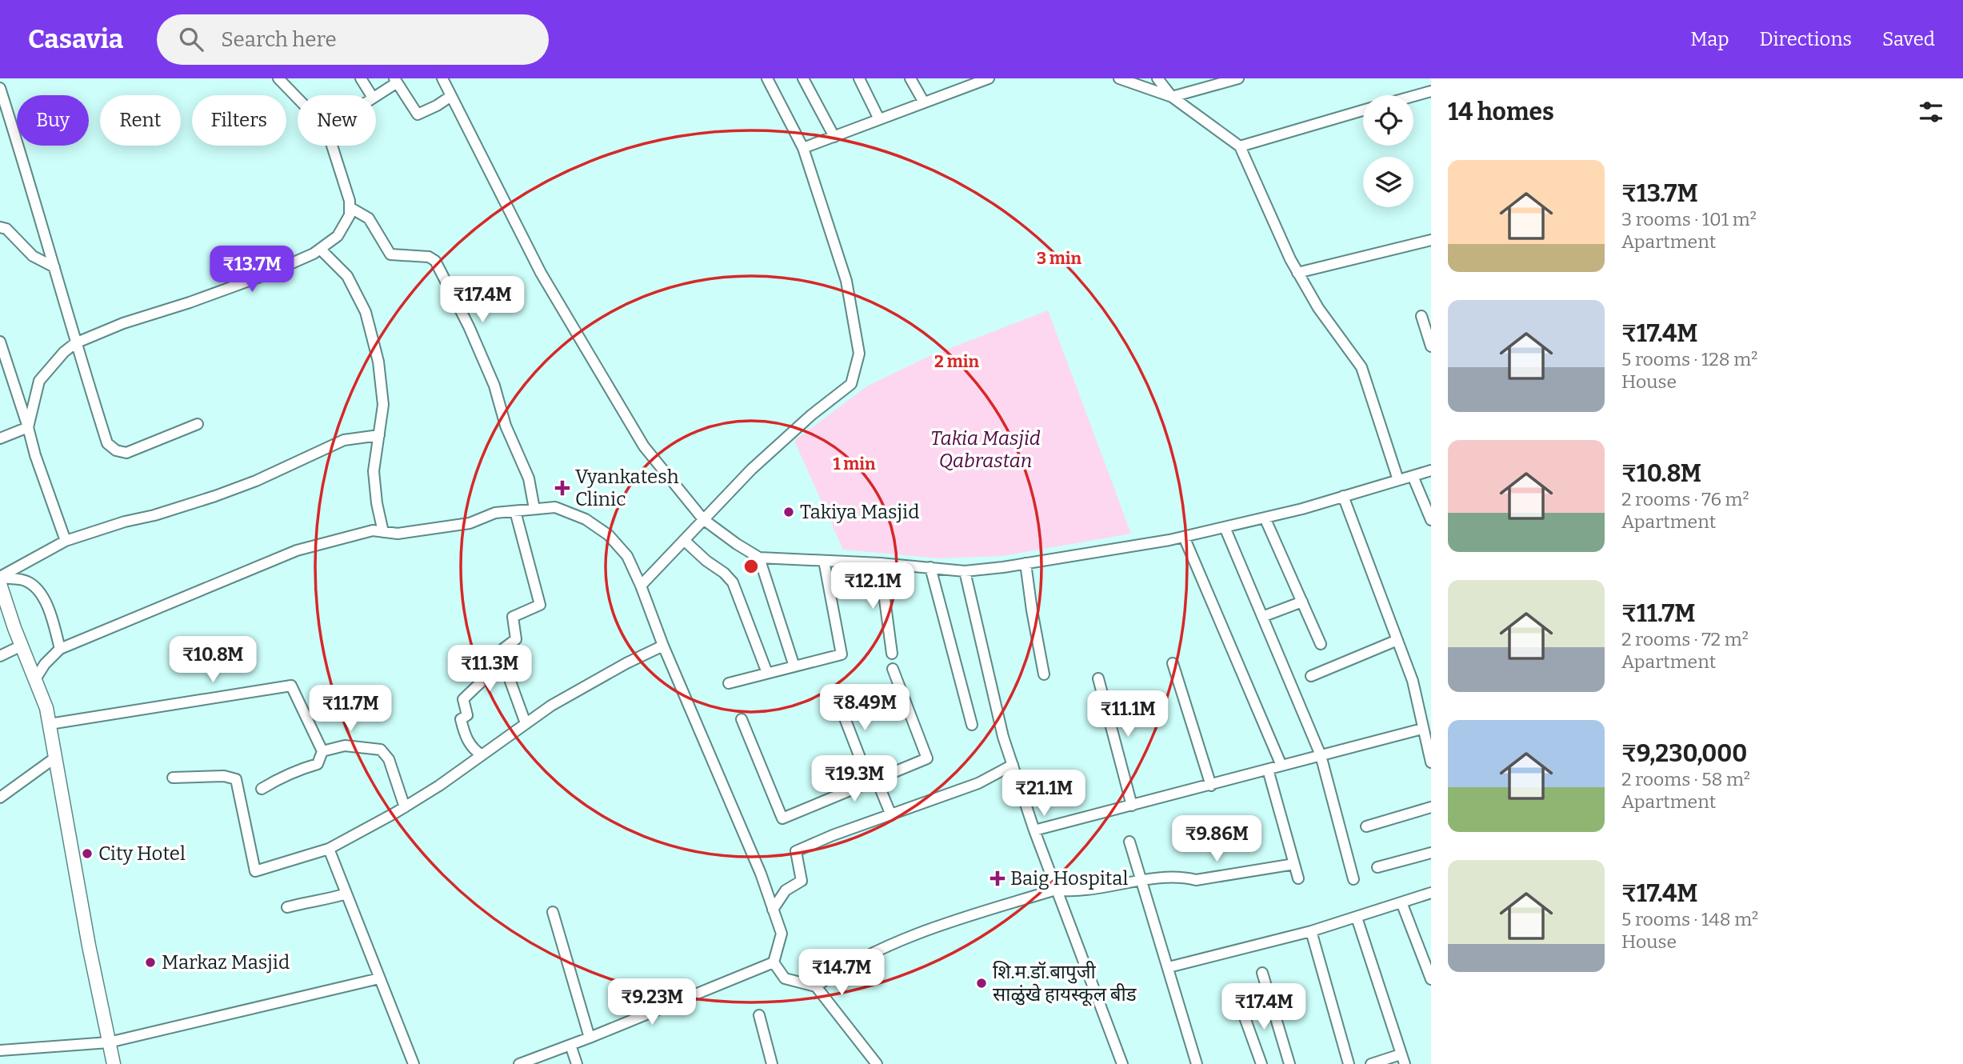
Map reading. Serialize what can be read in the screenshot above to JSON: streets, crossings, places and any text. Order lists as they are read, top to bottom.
{
  "parks": ["Takia Masjid Qabrastan"],
  "places": {
    "health": ["Vyankatesh Clinic", "Baig Hospital"],
    "other": [
      "Takiya Masjid",
      "City Hotel",
      "Markaz Masjid",
      "शि.म.डॉ.बापुजी साळुंखे हायस्कूल बीड"
    ]
  },
  "page": {
    "header": "Casavia",
    "search": "Search here",
    "nav": ["Map", "Directions", "Saved"],
    "heading": "14 homes",
    "chip": [
      "Buy",
      "Rent",
      "Filters",
      "New"
    ],
    "list": [
      {
        "name": "₹13.7M",
        "note": "3 rooms · 101 m² · Apartment"
      },
      {
        "name": "₹17.4M",
        "note": "5 rooms · 128 m² · House"
      },
      {
        "name": "₹10.8M",
        "note": "2 rooms · 76 m² · Apartment"
      },
      {
        "name": "₹11.7M",
        "note": "2 rooms · 72 m² · Apartment"
      },
      {
        "name": "₹9,230,000",
        "note": "2 rooms · 58 m² · Apartment"
      },
      {
        "name": "₹17.4M",
        "note": "5 rooms · 148 m² · House"
      }
    ],
    "price": [
      "₹13.7M",
      "₹17.4M",
      "₹12.1M",
      "₹10.8M",
      "₹11.3M",
      "₹8.49M",
      "₹11.7M",
      "₹11.1M",
      "₹19.3M",
      "₹21.1M",
      "₹9.86M",
      "₹14.7M",
      "₹9.23M",
      "₹17.4M"
    ]
  },
  "rings": ["3 min", "2 min", "1 min"]
}
